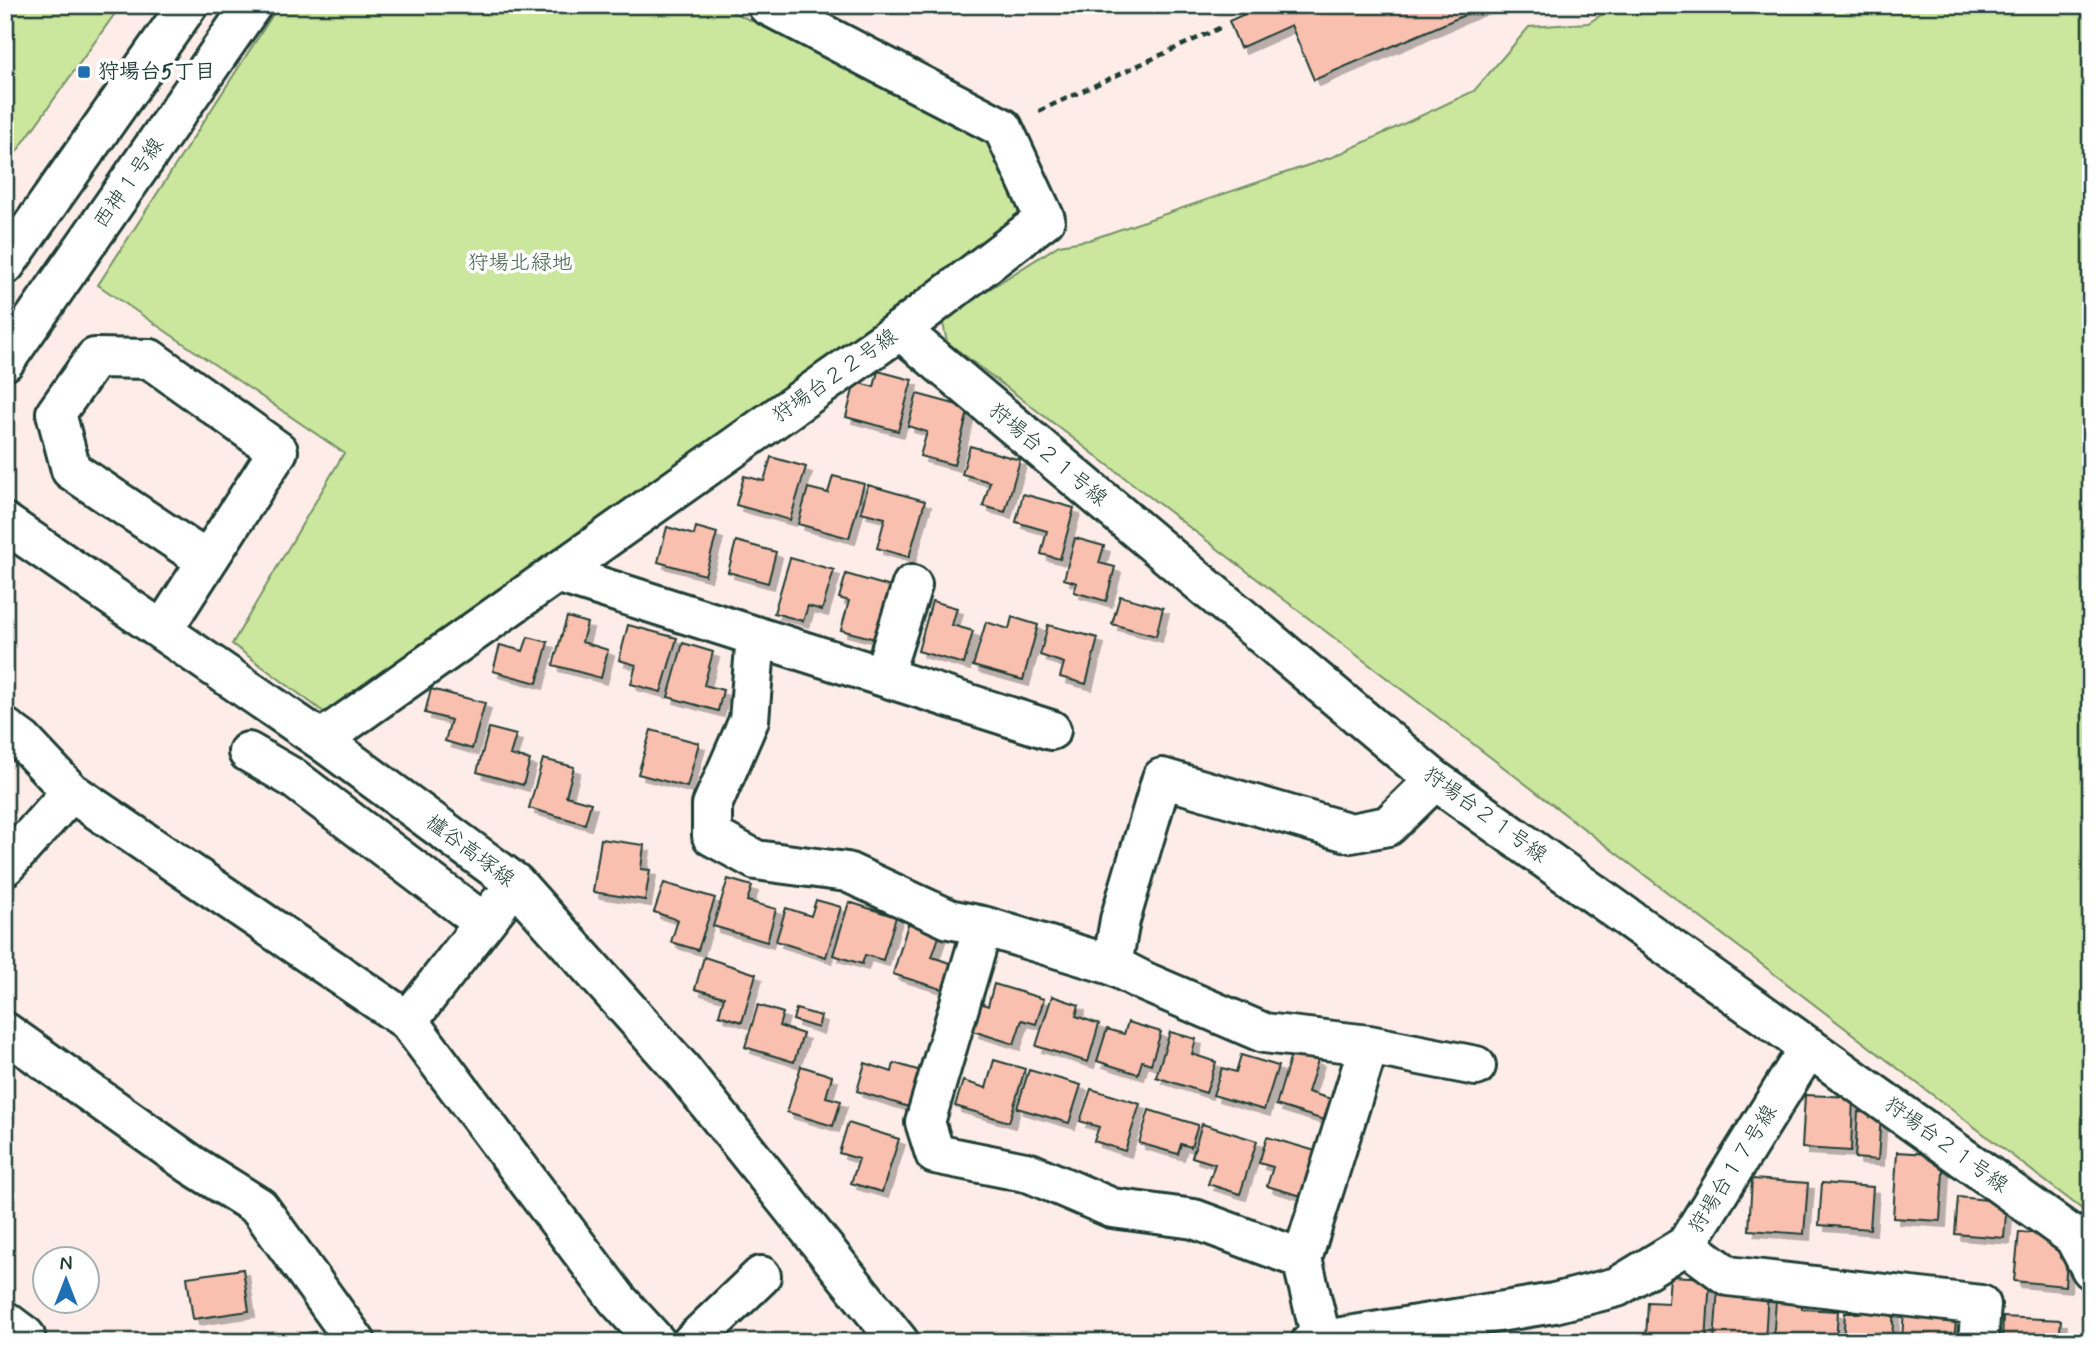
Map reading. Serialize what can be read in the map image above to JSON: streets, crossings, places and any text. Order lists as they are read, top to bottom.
{
  "streets": {
    "street": [
      "西神１号線",
      "狩場台２２号線",
      "狩場台２１号線",
      "櫨谷高塚線",
      "狩場台１７号線"
    ]
  },
  "crossings": [
    ["狩場台２２号線", "狩場台２１号線"],
    ["狩場台２２号線", "櫨谷高塚線"],
    ["狩場台２１号線", "狩場台１７号線"]
  ],
  "parks": ["狩場北緑地"],
  "places": {
    "transit": ["狩場台5丁目"]
  },
  "north": "top"
}
